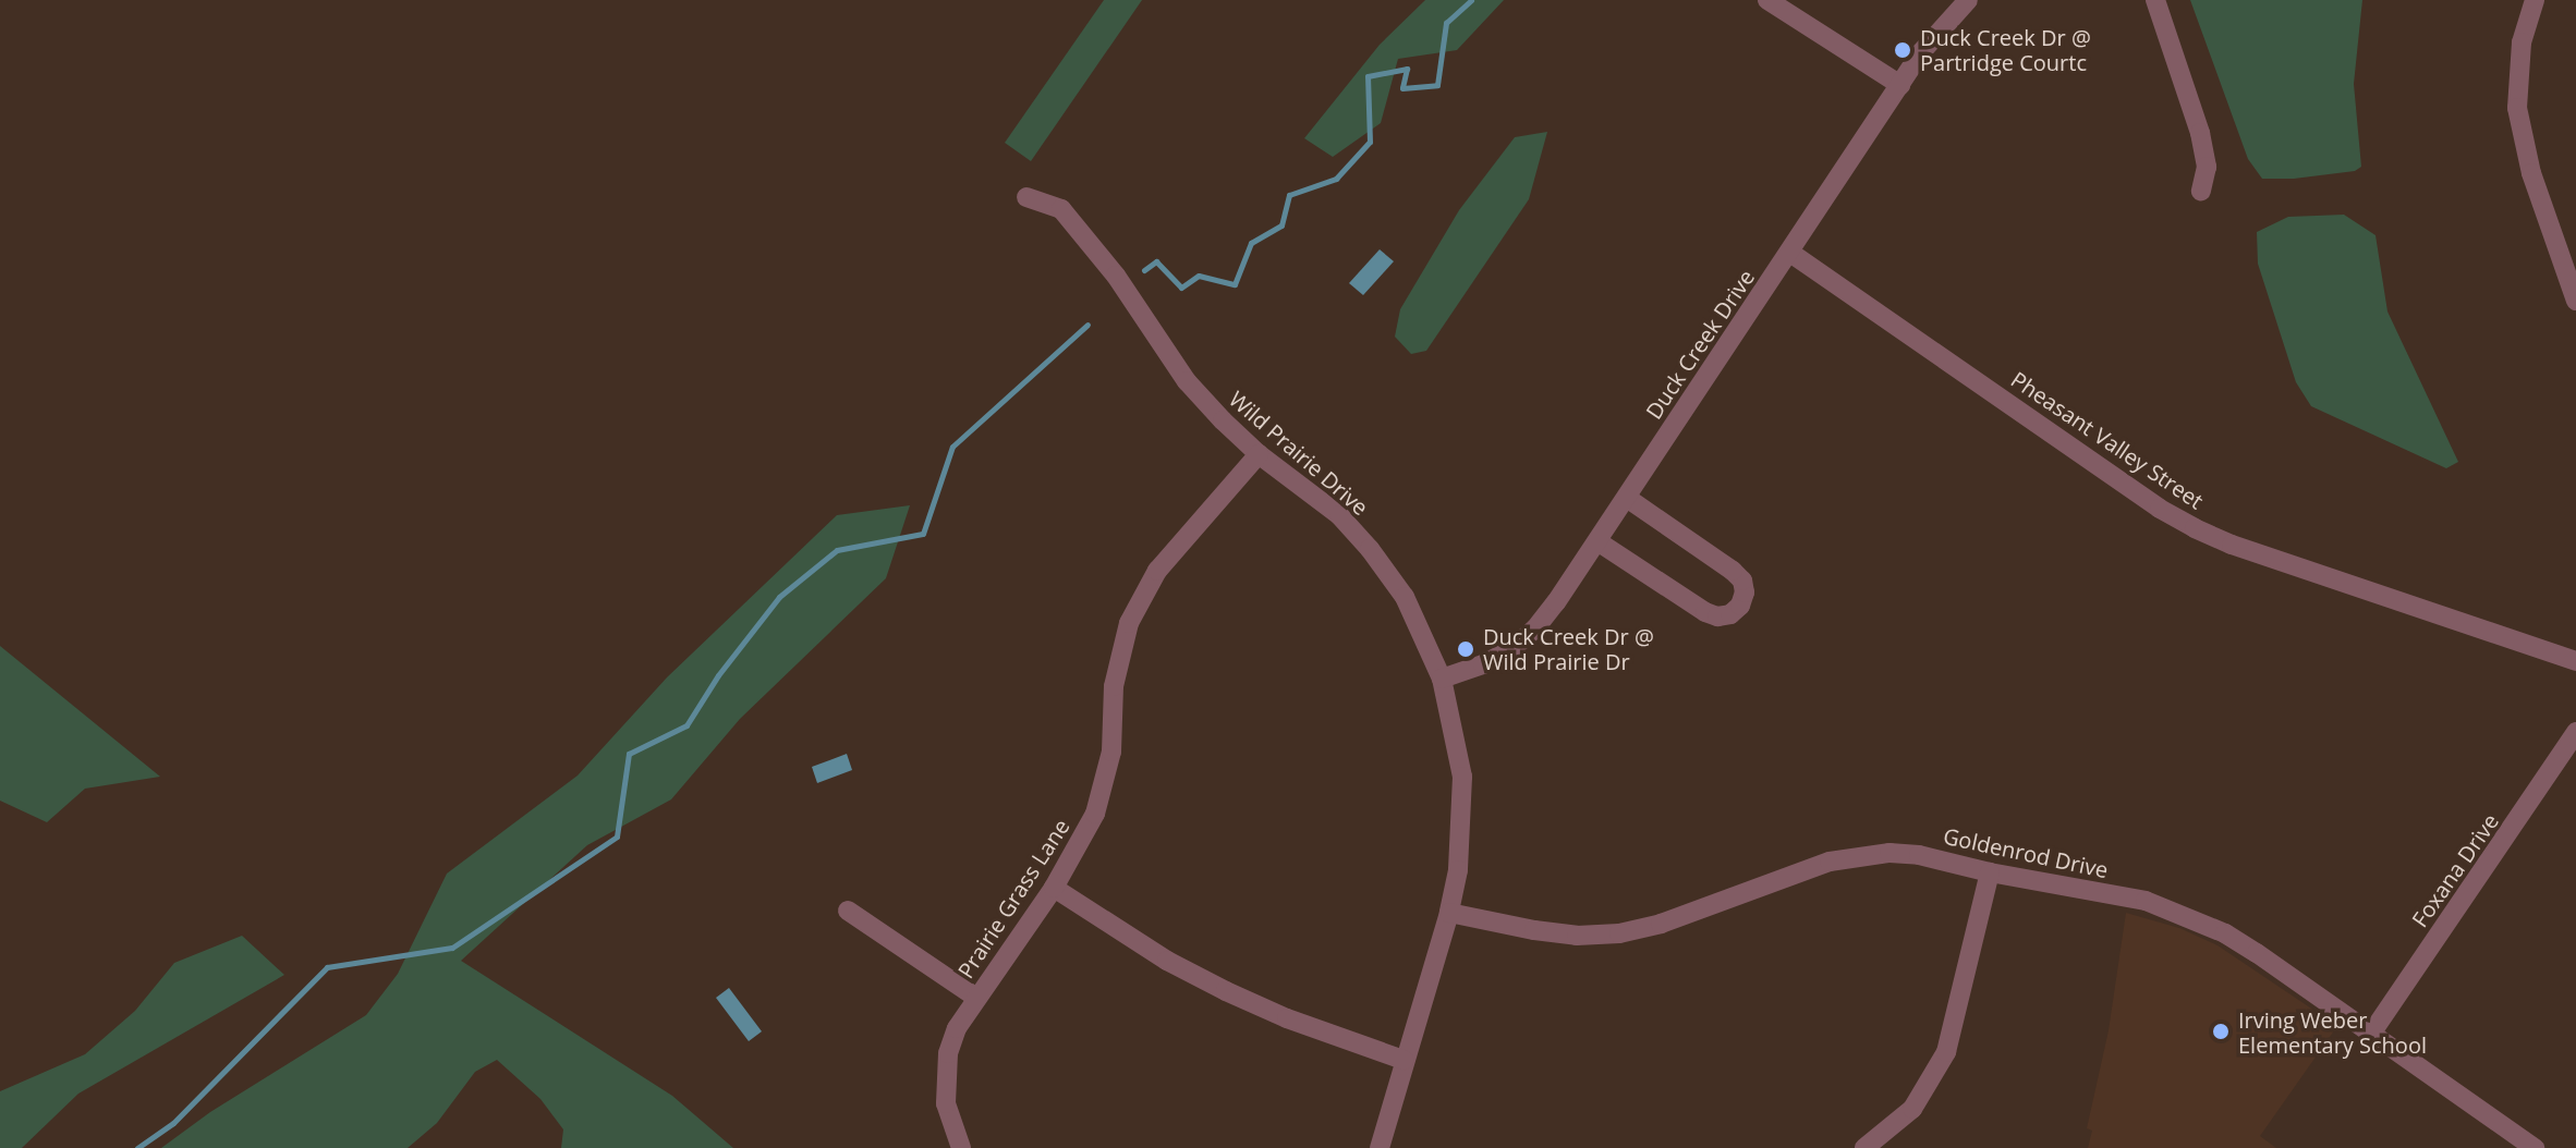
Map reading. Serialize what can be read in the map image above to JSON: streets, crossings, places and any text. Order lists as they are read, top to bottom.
{
  "streets": {
    "street": [
      "Duck Creek Drive",
      "Pheasant Valley Street",
      "Wild Prairie Drive",
      "Goldenrod Drive",
      "Foxana Drive",
      "Prairie Grass Lane"
    ]
  },
  "crossings": [
    ["Duck Creek Drive", "Pheasant Valley Street"],
    ["Duck Creek Drive", "Wild Prairie Drive"],
    ["Wild Prairie Drive", "Goldenrod Drive"],
    ["Wild Prairie Drive", "Prairie Grass Lane"],
    ["Goldenrod Drive", "Foxana Drive"]
  ],
  "places": ["Duck Creek Dr @ Partridge Courtc", "Duck Creek Dr @ Wild Prairie Dr", "Irving Weber Elementary School"]
}
